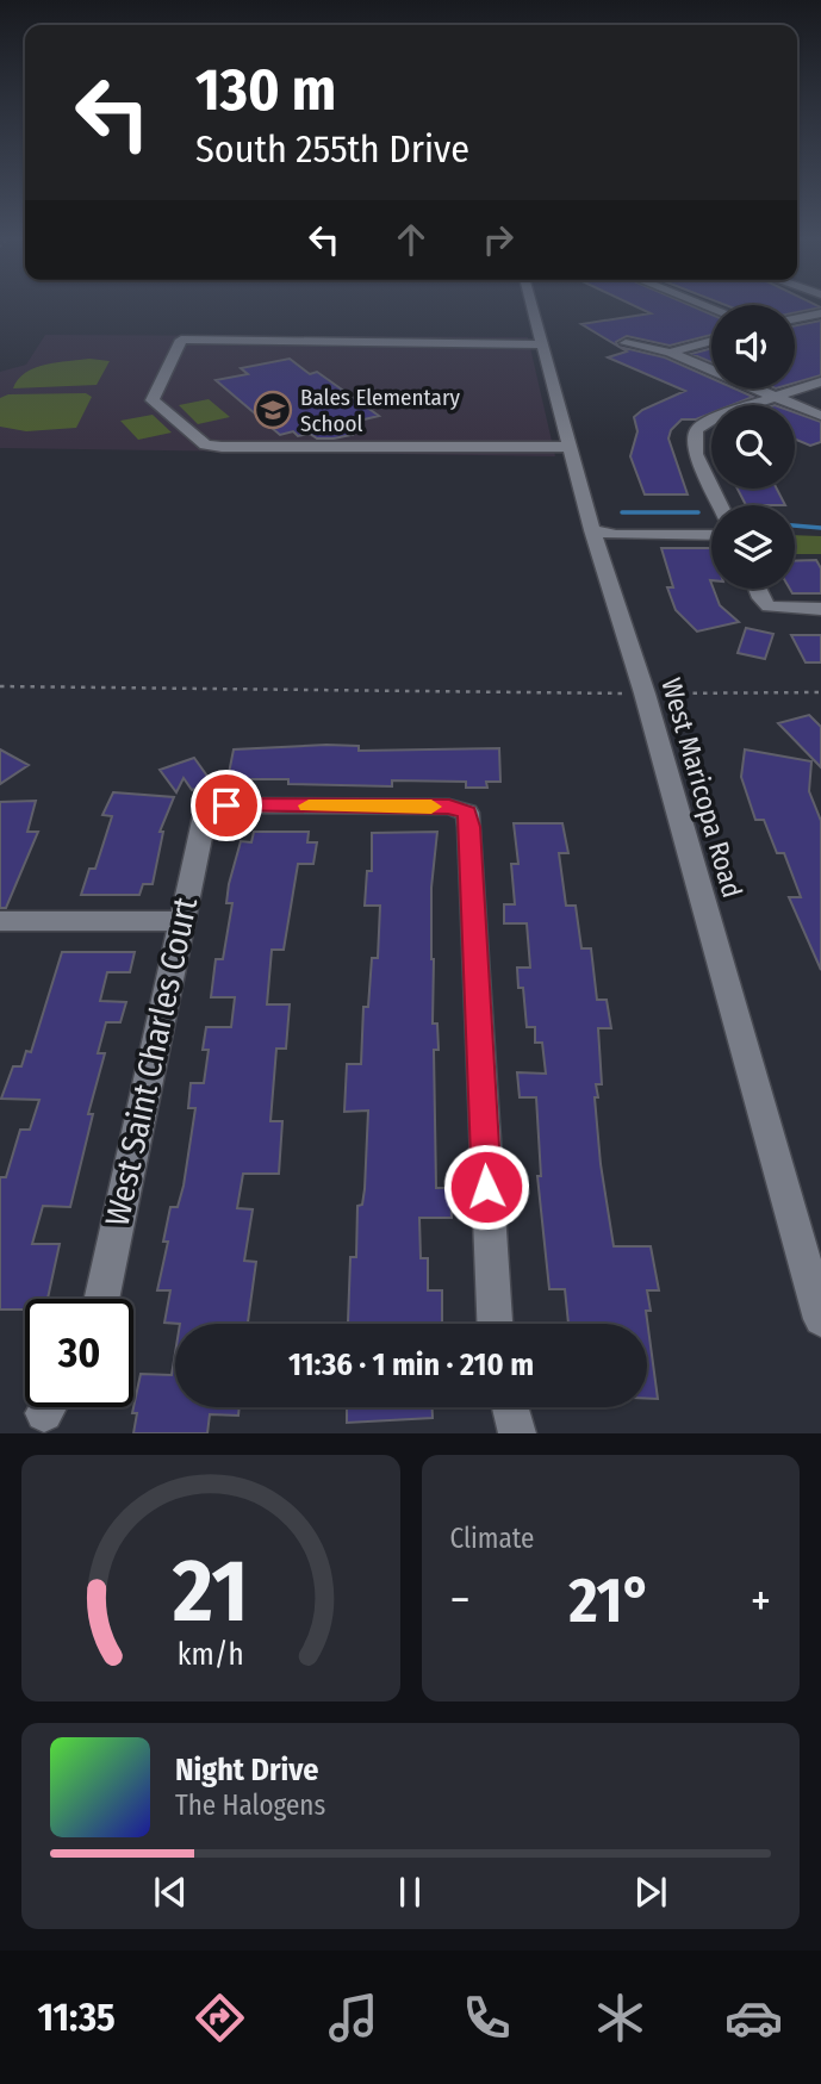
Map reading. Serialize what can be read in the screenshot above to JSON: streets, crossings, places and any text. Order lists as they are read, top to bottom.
{
  "streets": {
    "street": ["West Maricopa Road", "West Saint Charles Court"]
  },
  "places": {
    "school or university": ["Bales Elementary School"]
  },
  "page": {
    "turn": ["130 m", "South 255th Drive"],
    "limit": "30",
    "trip": "11:36 · 1 min · 210 m",
    "tile": "Climate",
    "heat": ["−", "21°", "+"],
    "song": ["Night Drive", "The Halogens"],
    "tabs": "11:35",
    "gauge": ["21", "km/h"]
  }
}
